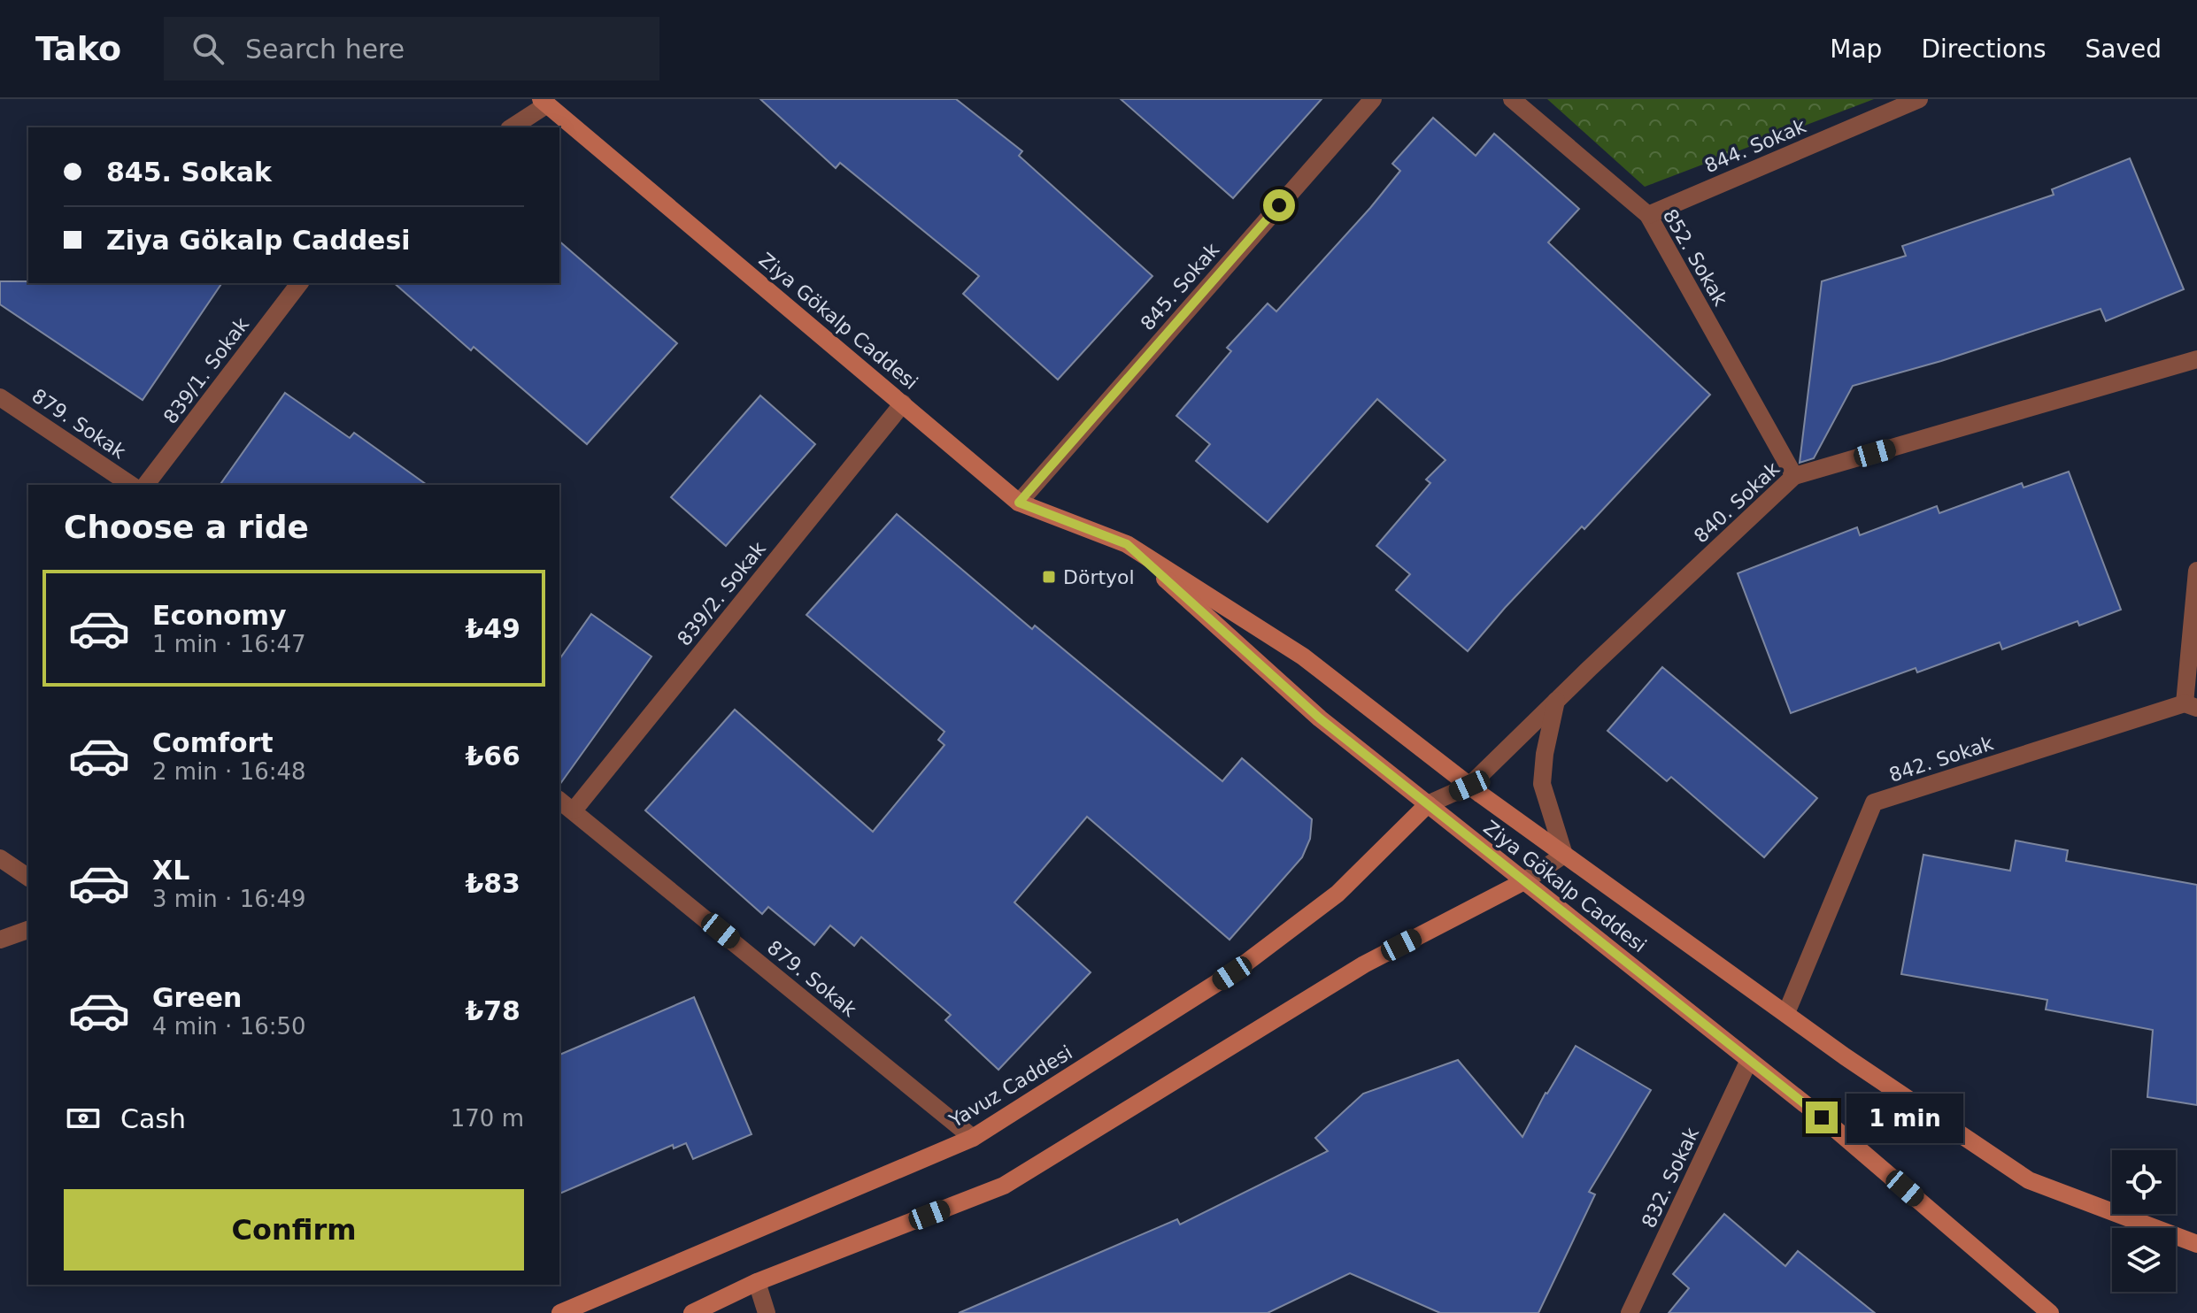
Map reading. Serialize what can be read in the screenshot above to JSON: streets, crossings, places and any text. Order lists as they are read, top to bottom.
{
  "streets": {
    "main road": ["Ziya Gökalp Caddesi", "Yavuz Caddesi"],
    "street": [
      "844. Sokak",
      "852. Sokak",
      "845. Sokak",
      "839/1. Sokak",
      "879. Sokak",
      "840. Sokak",
      "839/2. Sokak",
      "842. Sokak",
      "832. Sokak"
    ]
  },
  "crossings": [
    ["844. Sokak", "852. Sokak"],
    ["852. Sokak", "840. Sokak"],
    ["845. Sokak", "Ziya Gökalp Caddesi"],
    ["Ziya Gökalp Caddesi", "840. Sokak"],
    ["Ziya Gökalp Caddesi", "839/2. Sokak"],
    ["Ziya Gökalp Caddesi", "842. Sokak"],
    ["Ziya Gökalp Caddesi", "Yavuz Caddesi"],
    ["Ziya Gökalp Caddesi", "832. Sokak"],
    ["879. Sokak", "839/2. Sokak"],
    ["879. Sokak", "Yavuz Caddesi"]
  ],
  "places": {
    "transit": ["Dörtyol"]
  },
  "page": {
    "header": "Tako",
    "search": "Search here",
    "nav": ["Map", "Directions", "Saved"],
    "banner": ["845. Sokak", "Ziya Gökalp Caddesi"],
    "heading": "Choose a ride",
    "list": [
      {
        "name": "Economy",
        "note": "1 min · 16:47",
        "value": "₺49"
      },
      {
        "name": "Comfort",
        "note": "2 min · 16:48",
        "value": "₺66"
      },
      {
        "name": "XL",
        "note": "3 min · 16:49",
        "value": "₺83"
      },
      {
        "name": "Green",
        "note": "4 min · 16:50",
        "value": "₺78"
      }
    ],
    "pay": ["Cash", "170 m"],
    "bubble": "1 min",
    "buttons": "Confirm"
  }
}
